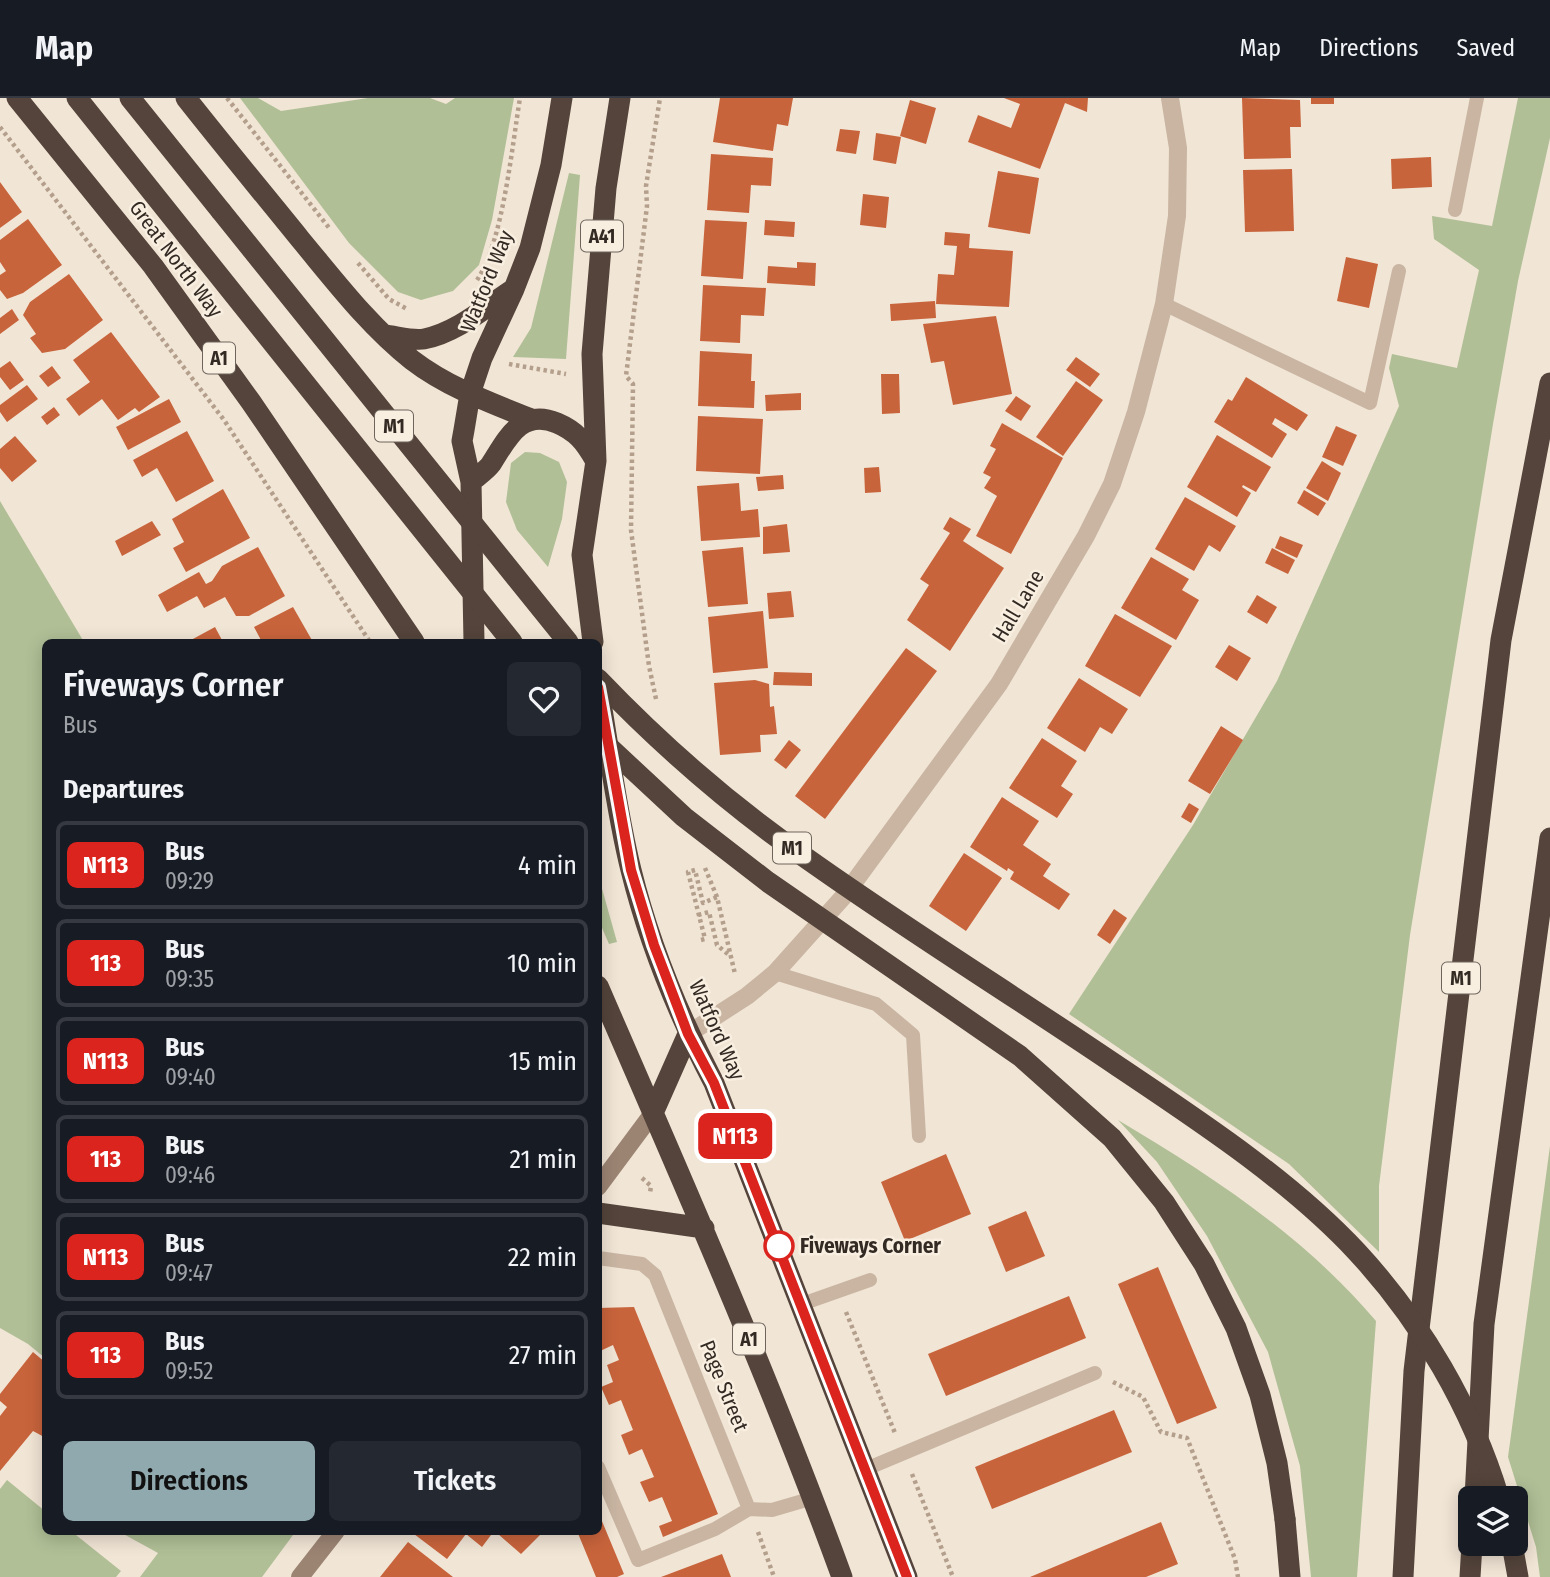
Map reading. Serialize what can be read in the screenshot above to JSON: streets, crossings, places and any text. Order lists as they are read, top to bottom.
{
  "streets": {
    "highway": [
      "A41",
      "Great North Way",
      "Watford Way",
      "A1",
      "M1"
    ],
    "street": ["Hall Lane"],
    "lane": ["Page Street"]
  },
  "crossings": [
    ["Watford Way", "Hall Lane"]
  ],
  "places": ["Fiveways Corner"],
  "lines": ["bus line N113"],
  "page": {
    "header": "Map",
    "nav": ["Map", "Directions", "Saved"],
    "on_map": "N113",
    "heading": [
      ["Fiveways Corner", "Bus"],
      "Departures"
    ],
    "list": [
      {
        "mark": "N113",
        "name": "Bus",
        "note": "09:29",
        "value": "4 min"
      },
      {
        "mark": "113",
        "name": "Bus",
        "note": "09:35",
        "value": "10 min"
      },
      {
        "mark": "N113",
        "name": "Bus",
        "note": "09:40",
        "value": "15 min"
      },
      {
        "mark": "113",
        "name": "Bus",
        "note": "09:46",
        "value": "21 min"
      },
      {
        "mark": "N113",
        "name": "Bus",
        "note": "09:47",
        "value": "22 min"
      },
      {
        "mark": "113",
        "name": "Bus",
        "note": "09:52",
        "value": "27 min"
      }
    ],
    "buttons": ["Directions", "Tickets"]
  }
}
